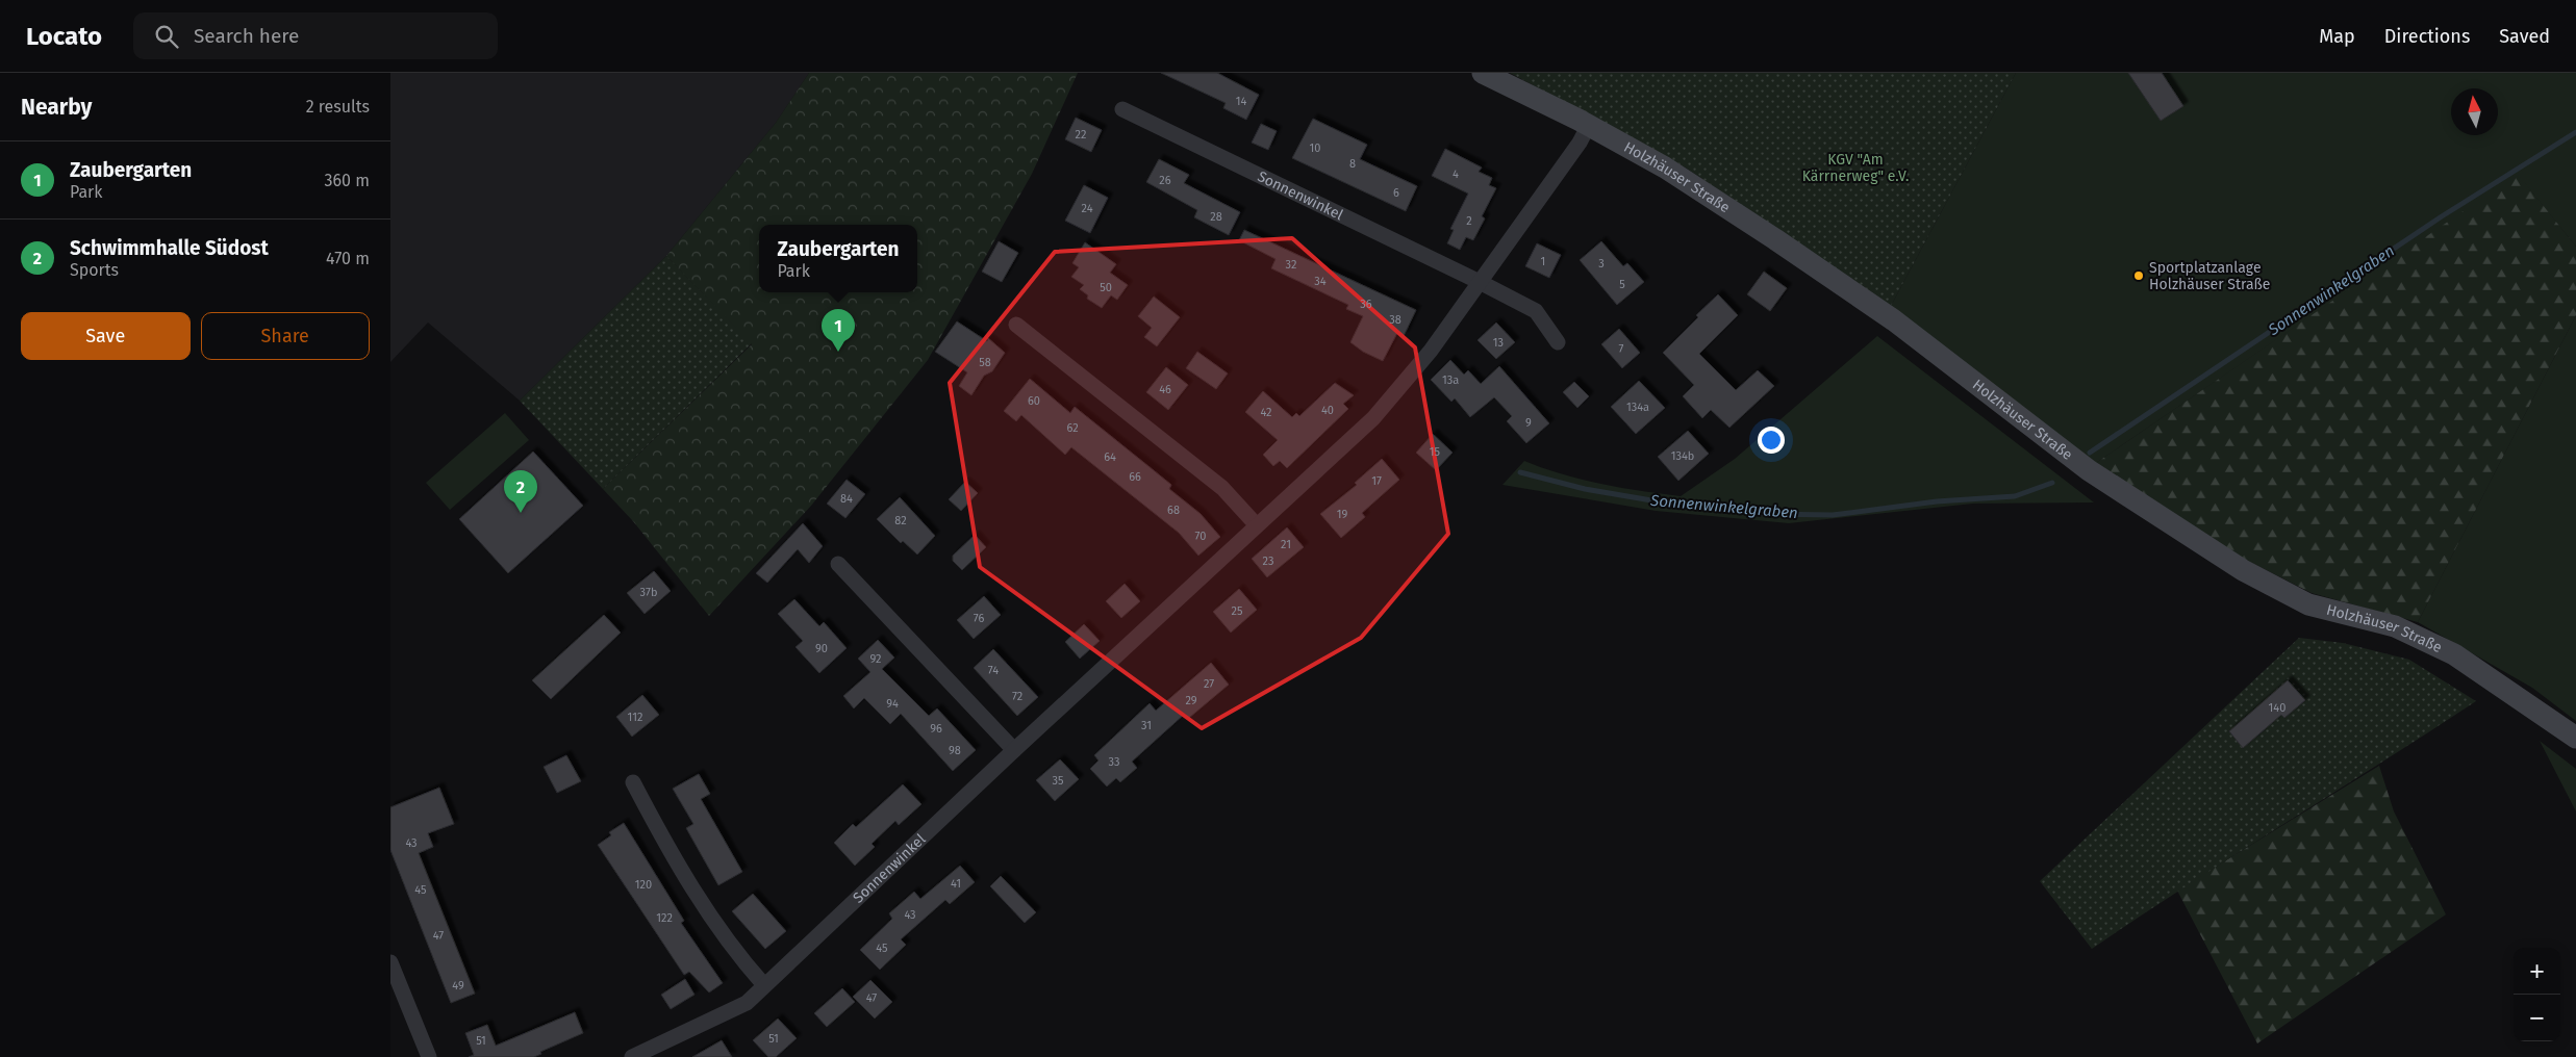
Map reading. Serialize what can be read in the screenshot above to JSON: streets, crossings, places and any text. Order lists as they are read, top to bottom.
{
  "streets": {
    "main road": ["Holzhäuser Straße"],
    "street": ["Sonnenwinkel"]
  },
  "crossings": [
    ["Holzhäuser Straße", "Sonnenwinkel"]
  ],
  "water": ["Sonnenwinkelgraben"],
  "parks": ["KGV \"Am Kärrnerweg\" e.V."],
  "places": ["Sportplatzanlage Holzhäuser Straße"],
  "house_numbers": [
    "14",
    "22",
    "10",
    "8",
    "4",
    "26",
    "6",
    "24",
    "28",
    "2",
    "1",
    "3",
    "32",
    "34",
    "5",
    "50",
    "36",
    "38",
    "13",
    "7",
    "58",
    "13a",
    "46",
    "60",
    "134a",
    "40",
    "42",
    "9",
    "62",
    "15",
    "134b",
    "64",
    "66",
    "17",
    "84",
    "68",
    "19",
    "82",
    "70",
    "21",
    "23",
    "37b",
    "25",
    "76",
    "90",
    "92",
    "74",
    "27",
    "72",
    "29",
    "94",
    "140",
    "112",
    "31",
    "96",
    "98",
    "33",
    "35",
    "43",
    "41",
    "120",
    "45",
    "43",
    "122",
    "47",
    "45",
    "49",
    "47",
    "51",
    "51"
  ],
  "north": "top",
  "page": {
    "header": "Locato",
    "search": "Search here",
    "nav": ["Map", "Directions", "Saved"],
    "heading": ["Nearby", "2 results"],
    "list": [
      {
        "mark": "1",
        "name": "Zaubergarten",
        "note": "Park",
        "value": "360 m"
      },
      {
        "mark": "2",
        "name": "Schwimmhalle Südost",
        "note": "Sports",
        "value": "470 m"
      }
    ],
    "popup": ["Zaubergarten", "Park"],
    "buttons": ["Save", "Share"],
    "pins": ["1", "2"],
    "map_buttons": ["+", "−"]
  }
}
